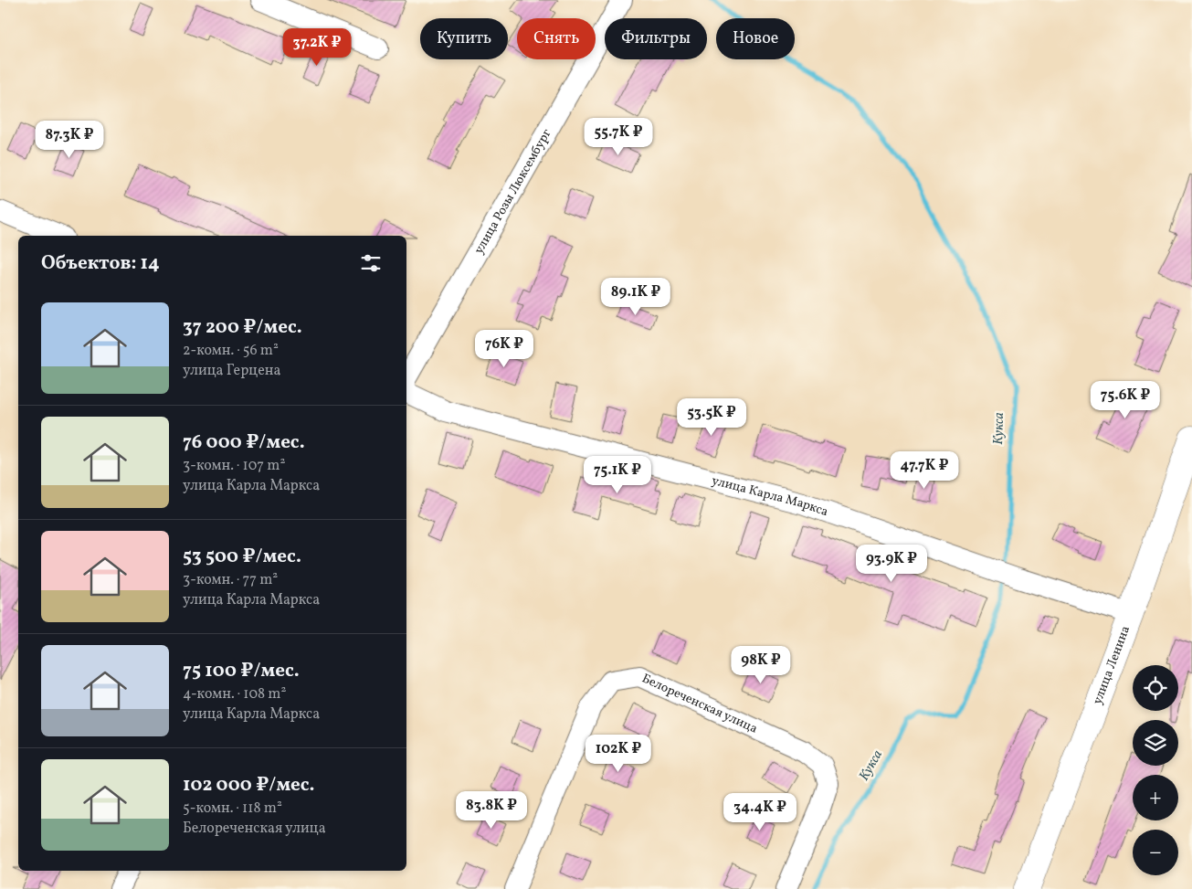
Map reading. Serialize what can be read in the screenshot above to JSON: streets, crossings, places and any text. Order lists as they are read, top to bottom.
{
  "streets": {
    "street": [
      "улица Розы Люксембург",
      "улица Карла Маркса",
      "улица Ленина",
      "Белореченская улица"
    ]
  },
  "crossings": [
    ["улица Карла Маркса", "улица Ленина"]
  ],
  "water": ["Кукса"],
  "page": {
    "chip": [
      "Купить",
      "Снять",
      "Фильтры",
      "Новое"
    ],
    "price": [
      "37.2K ₽",
      "55.7K ₽",
      "87.3K ₽",
      "89.1K ₽",
      "76K ₽",
      "75.6K ₽",
      "53.5K ₽",
      "47.7K ₽",
      "75.1K ₽",
      "93.9K ₽",
      "98K ₽",
      "102K ₽",
      "83.8K ₽",
      "34.4K ₽"
    ],
    "heading": "Объектов: 14",
    "list": [
      {
        "name": "37 200 ₽/мес.",
        "note": "2-комн. · 56 m² · улица Герцена"
      },
      {
        "name": "76 000 ₽/мес.",
        "note": "3-комн. · 107 m² · улица Карла Маркса"
      },
      {
        "name": "53 500 ₽/мес.",
        "note": "3-комн. · 77 m² · улица Карла Маркса"
      },
      {
        "name": "75 100 ₽/мес.",
        "note": "4-комн. · 108 m² · улица Карла Маркса"
      },
      {
        "name": "102 000 ₽/мес.",
        "note": "5-комн. · 118 m² · Белореченская улица"
      }
    ],
    "map_buttons": ["+", "−"]
  }
}
